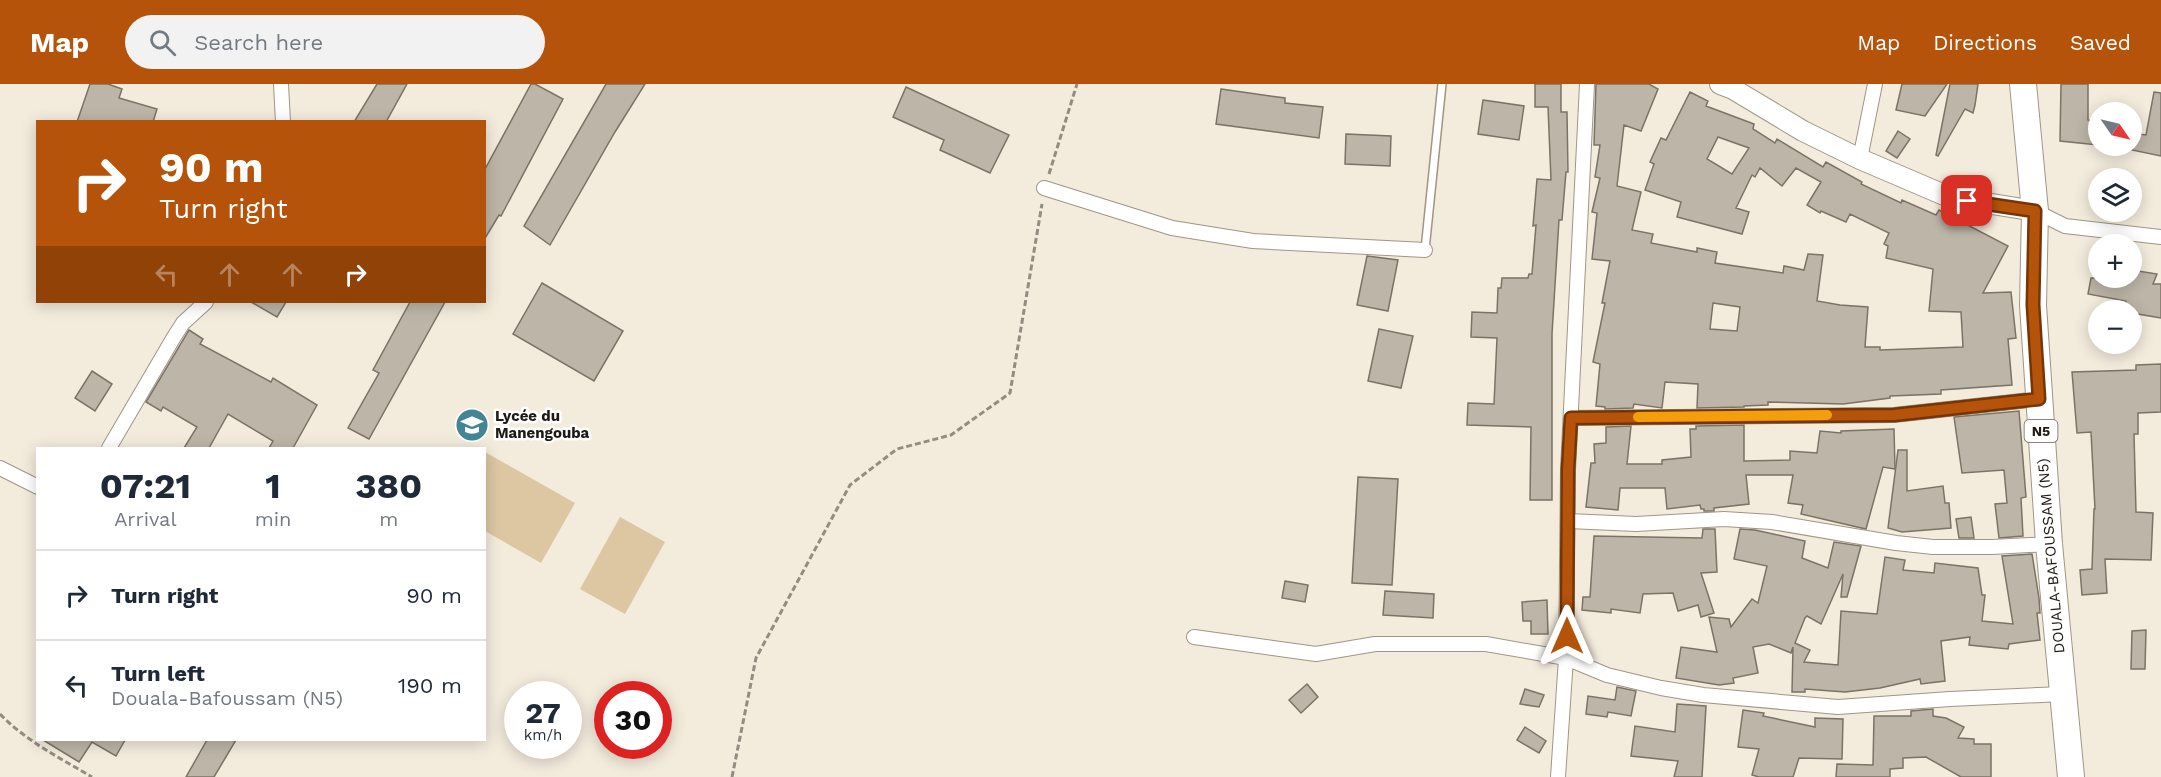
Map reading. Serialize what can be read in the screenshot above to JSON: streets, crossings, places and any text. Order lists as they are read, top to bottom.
{
  "streets": {
    "highway": ["N5", "DOUALA-BAFOUSSAM (N5)"]
  },
  "places": {
    "school or university": ["Lycée du Manengouba"]
  },
  "north": "bottom right",
  "page": {
    "header": "Map",
    "search": "Search here",
    "nav": ["Map", "Directions", "Saved"],
    "map_buttons": ["+", "−"],
    "turn": ["90 m", "Turn right"],
    "eta": [
      "07:21",
      "Arrival",
      "1",
      "min",
      "380",
      "m"
    ],
    "list": [
      {
        "name": "Turn right",
        "value": "90 m"
      },
      {
        "name": "Turn left",
        "note": "Douala-Bafoussam (N5)",
        "value": "190 m"
      }
    ],
    "speed": "27 km/h",
    "limit": "30"
  }
}
